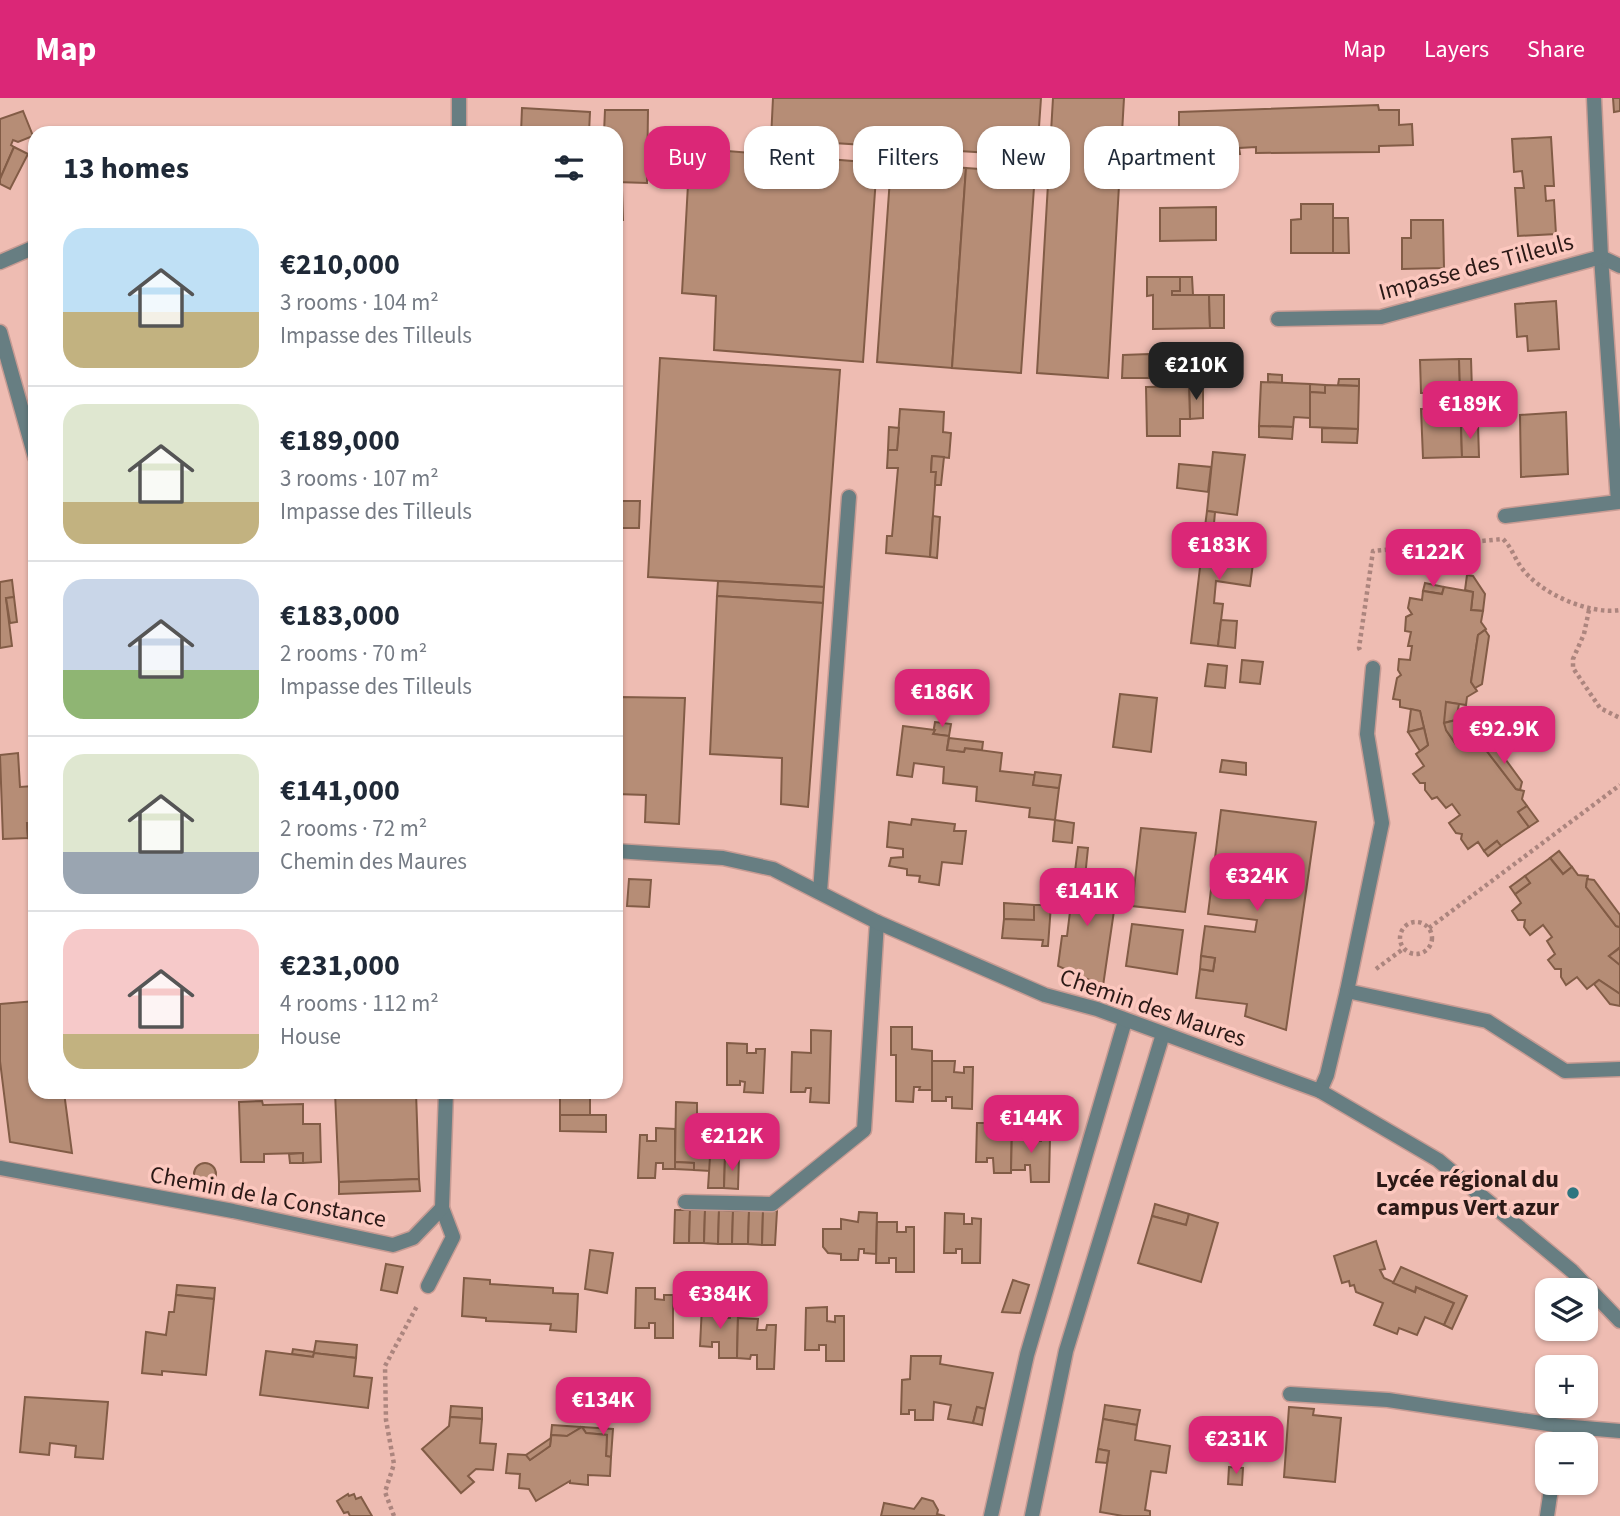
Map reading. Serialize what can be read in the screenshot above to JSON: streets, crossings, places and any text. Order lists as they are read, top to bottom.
{
  "streets": {
    "street": ["Impasse des Tilleuls", "Chemin des Maures", "Chemin de la Constance"]
  },
  "places": ["Lycée régional du campus Vert azur"],
  "page": {
    "header": "Map",
    "nav": ["Map", "Layers", "Share"],
    "chip": [
      "Buy",
      "Rent",
      "Filters",
      "New",
      "Apartment"
    ],
    "heading": "13 homes",
    "list": [
      {
        "name": "€210,000",
        "note": "3 rooms · 104 m² · Impasse des Tilleuls"
      },
      {
        "name": "€189,000",
        "note": "3 rooms · 107 m² · Impasse des Tilleuls"
      },
      {
        "name": "€183,000",
        "note": "2 rooms · 70 m² · Impasse des Tilleuls"
      },
      {
        "name": "€141,000",
        "note": "2 rooms · 72 m² · Chemin des Maures"
      },
      {
        "name": "€231,000",
        "note": "4 rooms · 112 m² · House"
      }
    ],
    "price": [
      "€210K",
      "€189K",
      "€183K",
      "€122K",
      "€186K",
      "€92.9K",
      "€324K",
      "€141K",
      "€144K",
      "€212K",
      "€384K",
      "€134K",
      "€231K"
    ],
    "map_buttons": ["+", "−"]
  }
}
